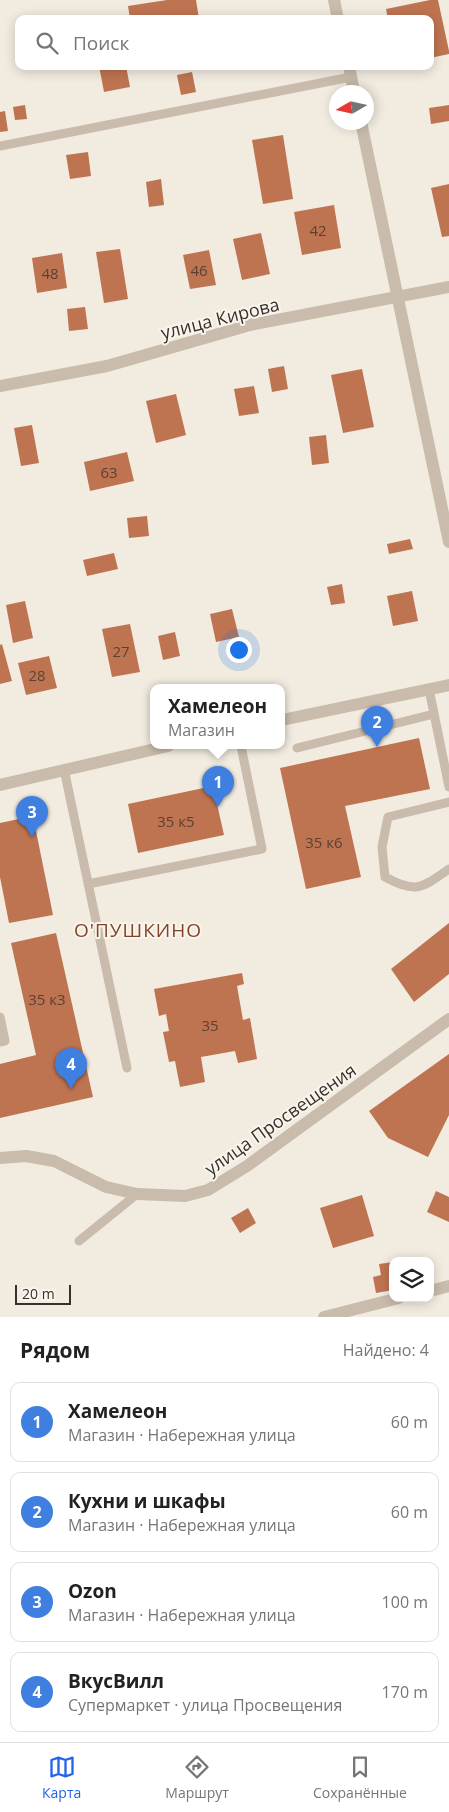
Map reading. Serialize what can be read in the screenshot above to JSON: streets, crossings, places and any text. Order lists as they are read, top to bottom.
{
  "streets": {
    "street": ["улица Кирова", "улица Просвещения"]
  },
  "districts": ["О'ПУШКИНО"],
  "house_numbers": [
    "42",
    "46",
    "48",
    "63",
    "27",
    "28",
    "35 к5",
    "35 к6",
    "35 к3",
    "35"
  ],
  "scale_bar": "20 m",
  "north": "left",
  "page": {
    "search": "Поиск",
    "popup": ["Хамелеон", "Магазин"],
    "pins": [
      "2",
      "1",
      "3",
      "4"
    ],
    "scale": "20 m",
    "heading": ["Рядом", "Найдено: 4"],
    "list": [
      {
        "mark": "1",
        "name": "Хамелеон",
        "note": "Магазин · Набережная улица",
        "value": "60 m"
      },
      {
        "mark": "2",
        "name": "Кухни и шкафы",
        "note": "Магазин · Набережная улица",
        "value": "60 m"
      },
      {
        "mark": "3",
        "name": "Ozon",
        "note": "Магазин · Набережная улица",
        "value": "100 m"
      },
      {
        "mark": "4",
        "name": "ВкусВилл",
        "note": "Супермаркет · улица Просвещения",
        "value": "170 m"
      }
    ],
    "nav": ["Карта", "Маршрут", "Сохранённые"]
  }
}
